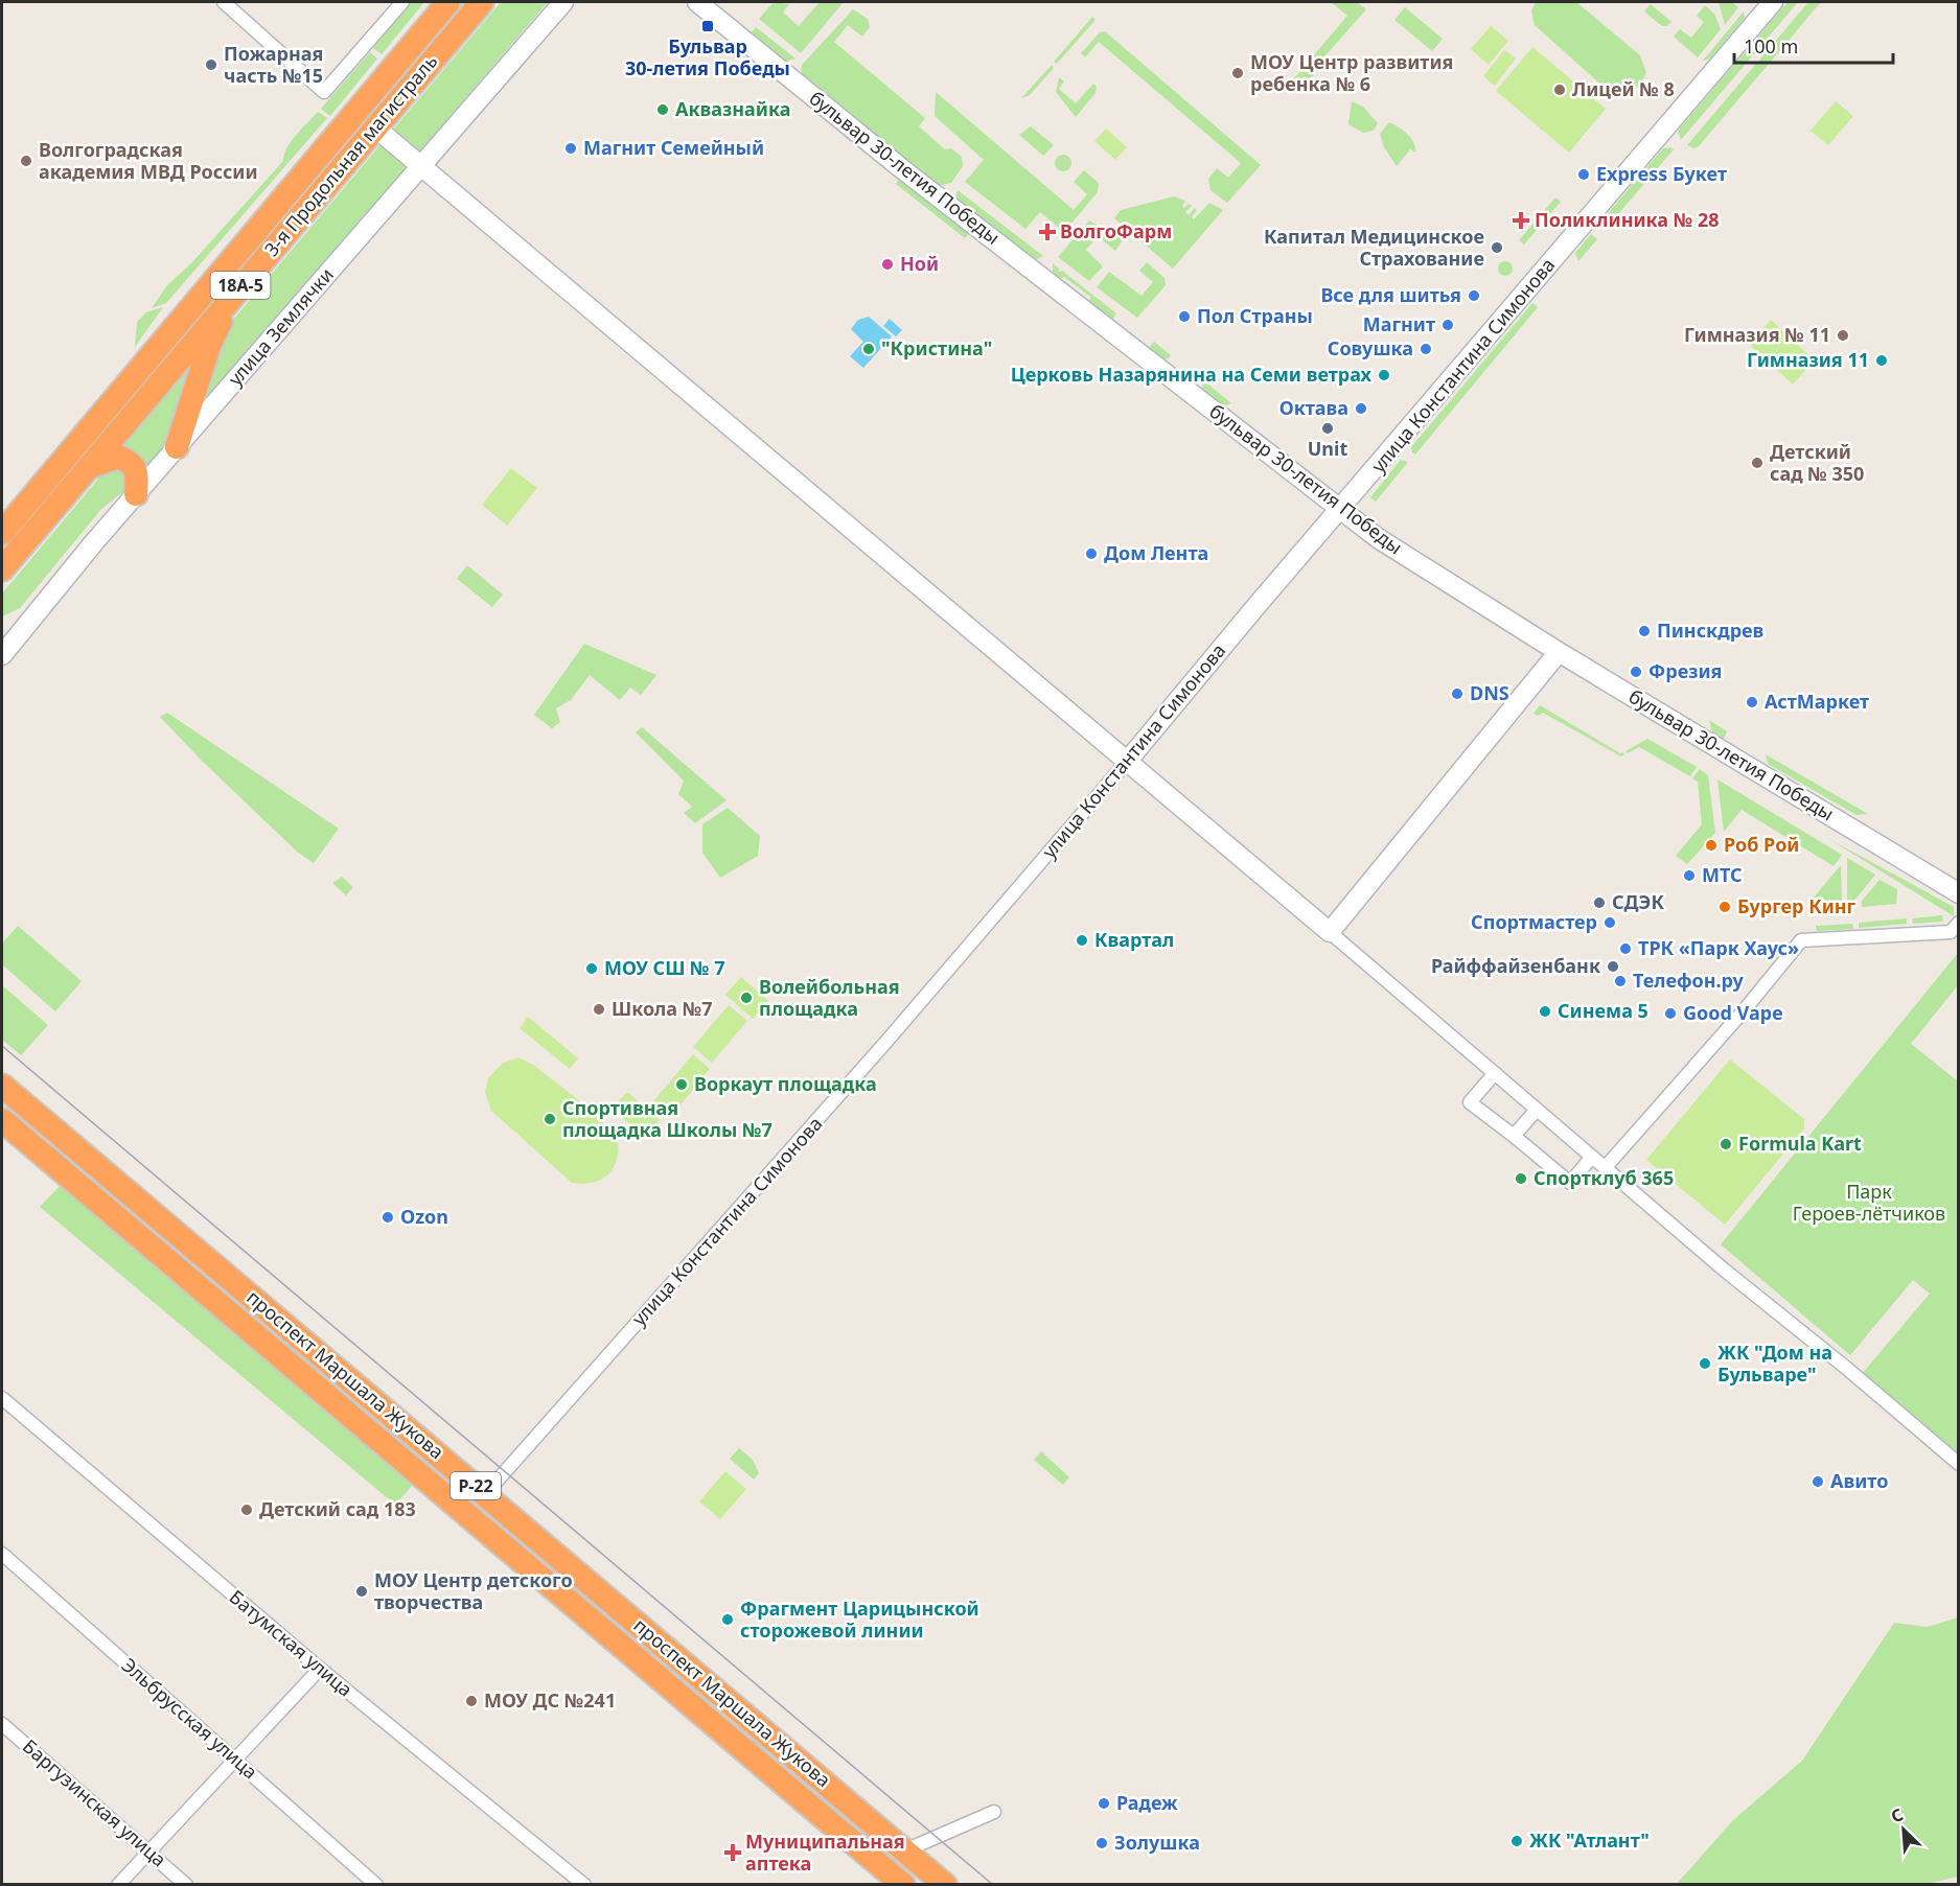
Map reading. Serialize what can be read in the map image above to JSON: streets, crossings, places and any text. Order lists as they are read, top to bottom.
{
  "streets": {
    "highway": [
      "3-я Продольная магистраль",
      "18А-5",
      "проспект Маршала Жукова",
      "Р-22"
    ],
    "main road": ["бульвар 30-летия Победы", "улица Землячки", "улица Константина Симонова"],
    "street": ["Батумская улица", "Эльбрусская улица", "Баргузинская улица"]
  },
  "crossings": [
    ["бульвар 30-летия Победы", "улица Константина Симонова"],
    ["улица Константина Симонова", "проспект Маршала Жукова"]
  ],
  "parks": ["Парк Героев-лётчиков"],
  "places": {
    "transit": ["Бульвар 30-летия Победы"],
    "other": [
      "Пожарная часть №15",
      "МОУ Центр развития ребенка № 6",
      "Лицей № 8",
      "Аквазнайка",
      "Магнит Семейный",
      "Волгоградская академия МВД России",
      "Express Букет",
      "Капитал Медицинское Страхование",
      "Ной",
      "Все для шитья",
      "Пол Страны",
      "Магнит",
      "Гимназия № 11",
      "\"Кристина\"",
      "Совушка",
      "Гимназия 11",
      "Церковь Назарянина на Семи ветрах",
      "Октава",
      "Unit",
      "Детский сад № 350",
      "Дом Лента",
      "Пинскдрев",
      "Фрезия",
      "DNS",
      "АстМаркет",
      "Роб Рой",
      "МТС",
      "СДЭК",
      "Бургер Кинг",
      "Спортмастер",
      "Квартал",
      "ТРК «Парк Хаус»",
      "Райффайзенбанк",
      "МОУ СШ № 7",
      "Телефон.ру",
      "Волейбольная площадка",
      "Школа №7",
      "Синема 5",
      "Good Vape",
      "Воркаут площадка",
      "Спортивная площадка Школы №7",
      "Formula Kart",
      "Спортклуб 365",
      "Ozon",
      "ЖК \"Дом на Бульваре\"",
      "Авито",
      "Детский сад 183",
      "МОУ Центр детского творчества",
      "Фрагмент Царицынской сторожевой линии",
      "МОУ ДС №241",
      "Радеж",
      "ЖК \"Атлант\"",
      "Золушка"
    ],
    "health": ["Поликлиника № 28", "ВолгоФарм", "Муниципальная аптека"]
  },
  "scale_bar": "100 m",
  "north": "top left"
}
